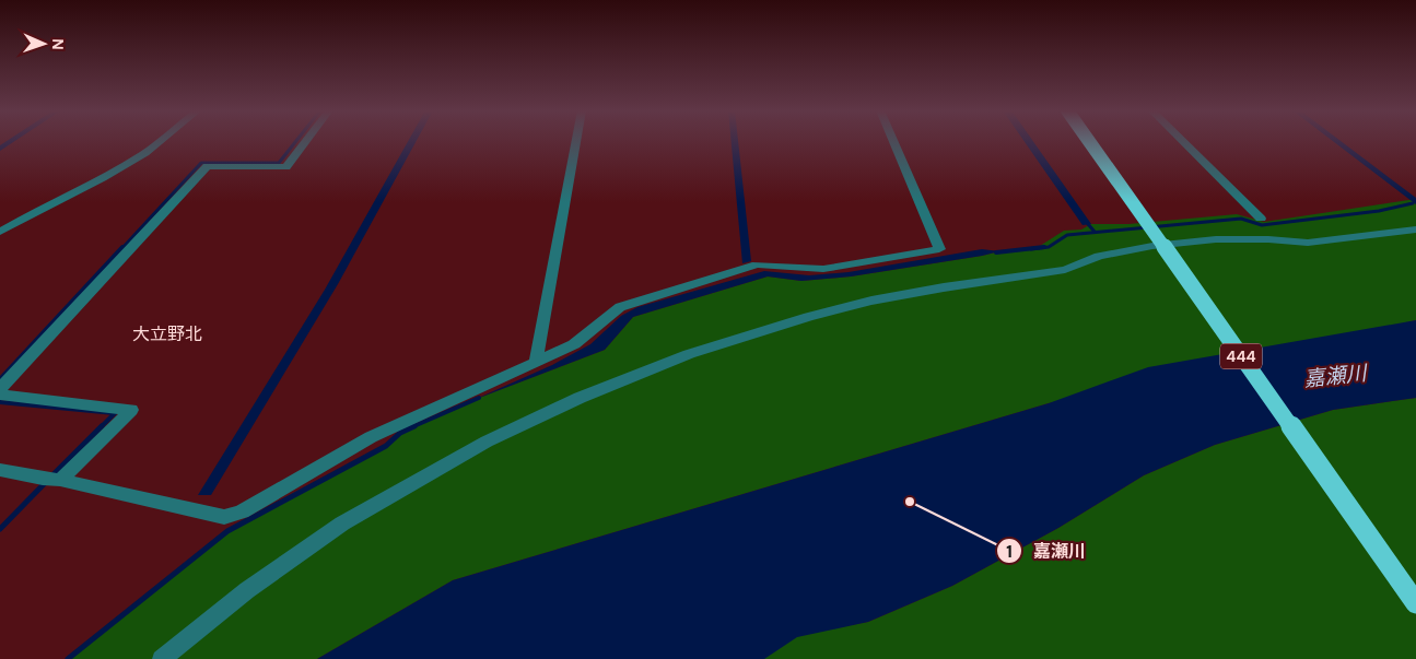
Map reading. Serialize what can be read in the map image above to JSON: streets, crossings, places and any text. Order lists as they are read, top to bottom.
{
  "streets": {
    "highway": ["444"]
  },
  "districts": ["大立野北"],
  "water": ["嘉瀬川"],
  "places": ["嘉瀬川"],
  "north": "right"
}
